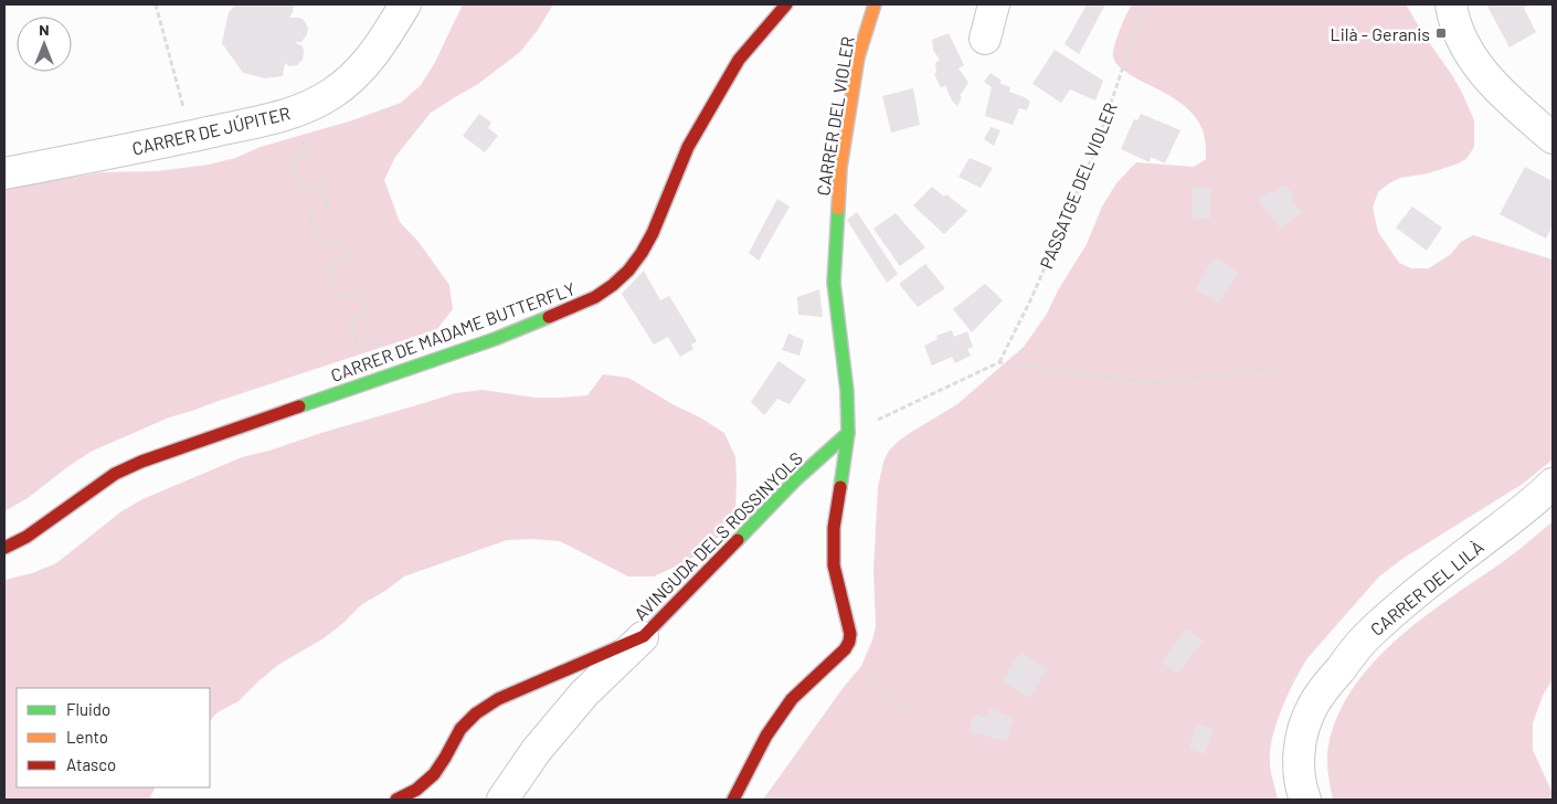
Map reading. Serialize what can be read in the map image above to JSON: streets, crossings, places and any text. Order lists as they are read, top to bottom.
{
  "streets": {
    "street": [
      "CARRER DEL VIOLER",
      "CARRER DE JÚPITER",
      "CARRER DE MADAME BUTTERFLY",
      "AVINGUDA DELS ROSSINYOLS",
      "CARRER DEL LILÀ"
    ],
    "path": ["PASSATGE DEL VIOLER"]
  },
  "crossings": [
    ["CARRER DEL VIOLER", "AVINGUDA DELS ROSSINYOLS"]
  ],
  "places": {
    "transit": ["Lilà - Geranis"]
  },
  "legend": ["Fluido", "Lento", "Atasco"],
  "north": "top"
}
